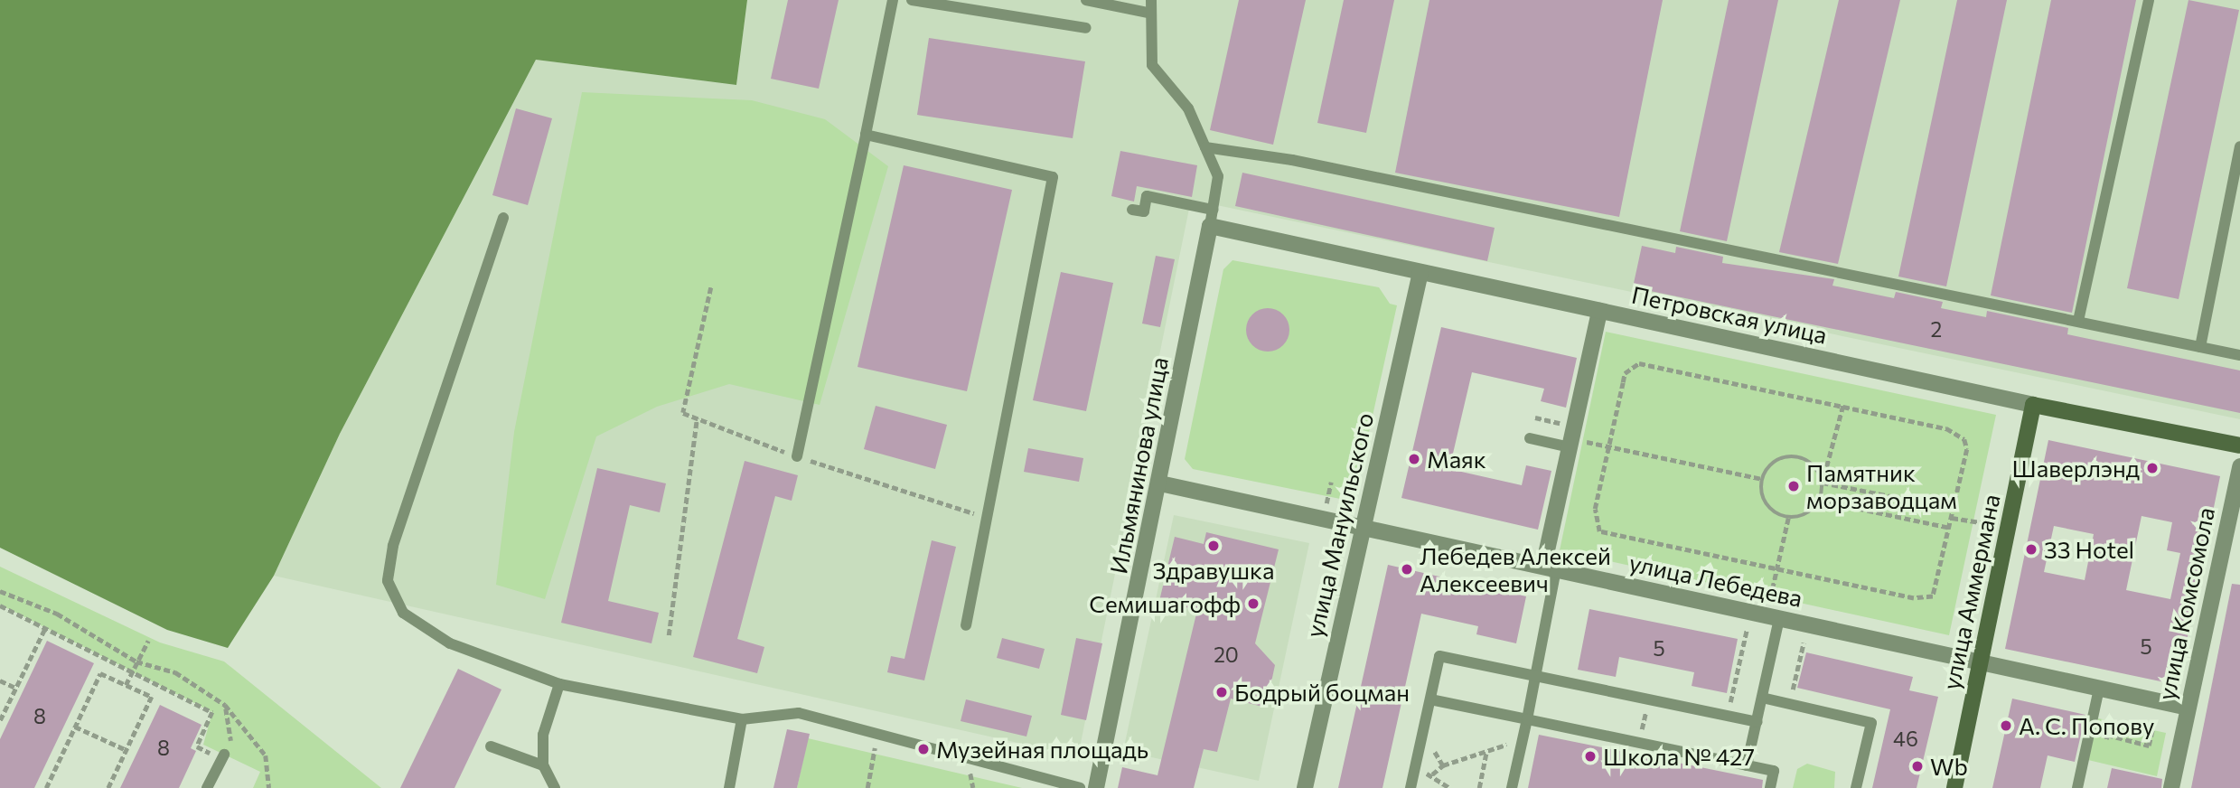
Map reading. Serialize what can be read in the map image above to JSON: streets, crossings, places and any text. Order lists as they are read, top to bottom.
{
  "streets": {
    "street": [
      "Петровская улица",
      "Ильмянинова улица",
      "улица Мануильского",
      "улица Лебедева",
      "улица Аммермана",
      "улица Комсомола"
    ]
  },
  "crossings": [
    ["Петровская улица", "Ильмянинова улица"],
    ["Петровская улица", "улица Мануильского"],
    ["Петровская улица", "улица Аммермана"],
    ["Ильмянинова улица", "улица Лебедева"],
    ["улица Мануильского", "улица Лебедева"],
    ["улица Лебедева", "улица Аммермана"],
    ["улица Лебедева", "улица Комсомола"]
  ],
  "places": [
    "Маяк",
    "Шаверлэнд",
    "Памятник морзаводцам",
    "Здравушка",
    "33 Hotel",
    "Лебедев Алексей Алексеевич",
    "Семишагофф",
    "Бодрый боцман",
    "А. С. Попову",
    "Музейная площадь",
    "Школа № 427",
    "Wb"
  ],
  "house_numbers": [
    "2",
    "5",
    "5",
    "20",
    "8",
    "46",
    "8"
  ]
}
